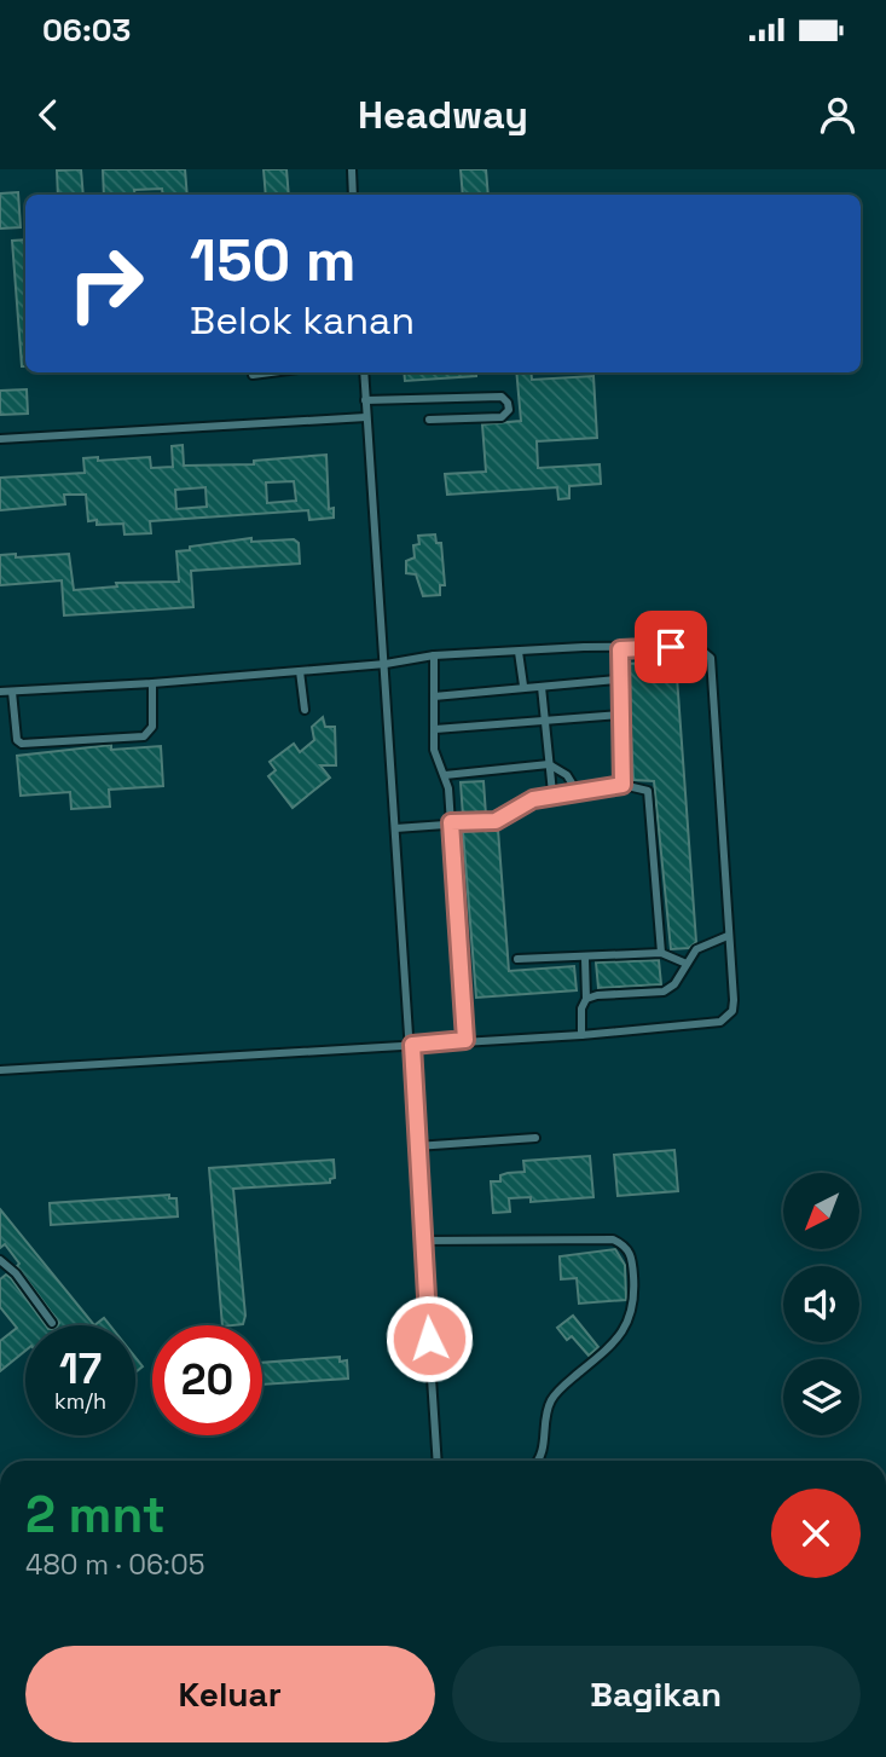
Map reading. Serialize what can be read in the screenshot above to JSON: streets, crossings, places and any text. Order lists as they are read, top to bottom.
{
  "north": "bottom left",
  "page": {
    "status": "06:03",
    "header": "Headway",
    "turn": ["150 m", "Belok kanan"],
    "speed": "17 km/h",
    "limit": "20",
    "heading": ["2 mnt", "480 m · 06:05"],
    "buttons": ["Keluar", "Bagikan"]
  }
}
